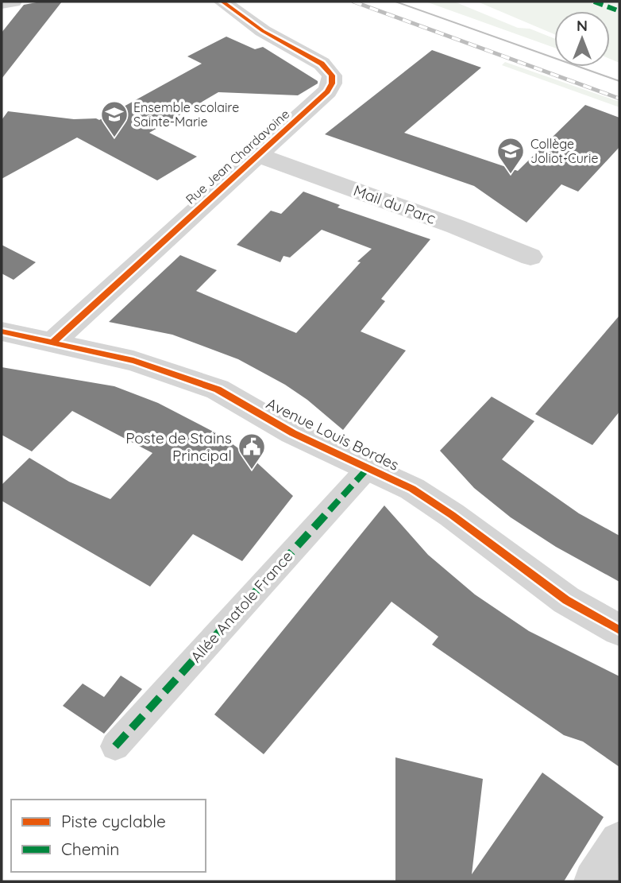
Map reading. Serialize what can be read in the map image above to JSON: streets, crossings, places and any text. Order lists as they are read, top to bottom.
{
  "streets": {
    "street": [
      "Rue Jean Chardavoine",
      "Mail du Parc",
      "Avenue Louis Bordes",
      "Allée Anatole France"
    ]
  },
  "crossings": [
    ["Rue Jean Chardavoine", "Mail du Parc"],
    ["Rue Jean Chardavoine", "Avenue Louis Bordes"],
    ["Avenue Louis Bordes", "Allée Anatole France"]
  ],
  "places": {
    "school or university": ["Ensemble scolaire Sainte-Marie", "Collège Joliot-Curie"],
    "public building": ["Poste de Stains Principal"]
  },
  "legend": ["Piste cyclable", "Chemin"],
  "north": "top"
}
